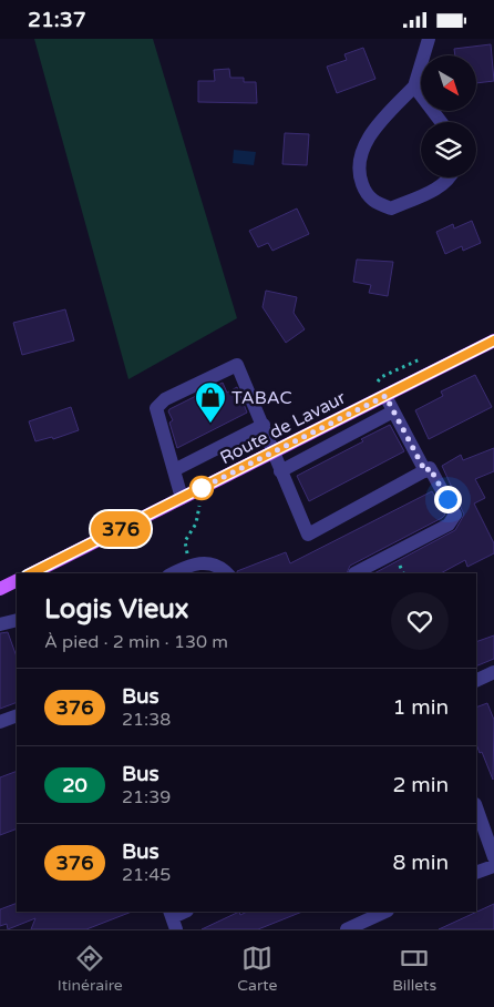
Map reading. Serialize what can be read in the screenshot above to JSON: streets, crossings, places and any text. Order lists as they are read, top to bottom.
{
  "streets": {
    "main road": ["Route de Lavaur"]
  },
  "places": {
    "shop": ["TABAC"]
  },
  "lines": ["bus line 376"],
  "north": "bottom right",
  "page": {
    "status": "21:37",
    "on_map": "376",
    "heading": ["Logis Vieux", "À pied · 2 min · 130 m"],
    "list": [
      {
        "mark": "376",
        "name": "Bus",
        "note": "21:38",
        "value": "1 min"
      },
      {
        "mark": "20",
        "name": "Bus",
        "note": "21:39",
        "value": "2 min"
      },
      {
        "mark": "376",
        "name": "Bus",
        "note": "21:45",
        "value": "8 min"
      }
    ],
    "tabs": ["Itinéraire", "Carte", "Billets"]
  }
}
